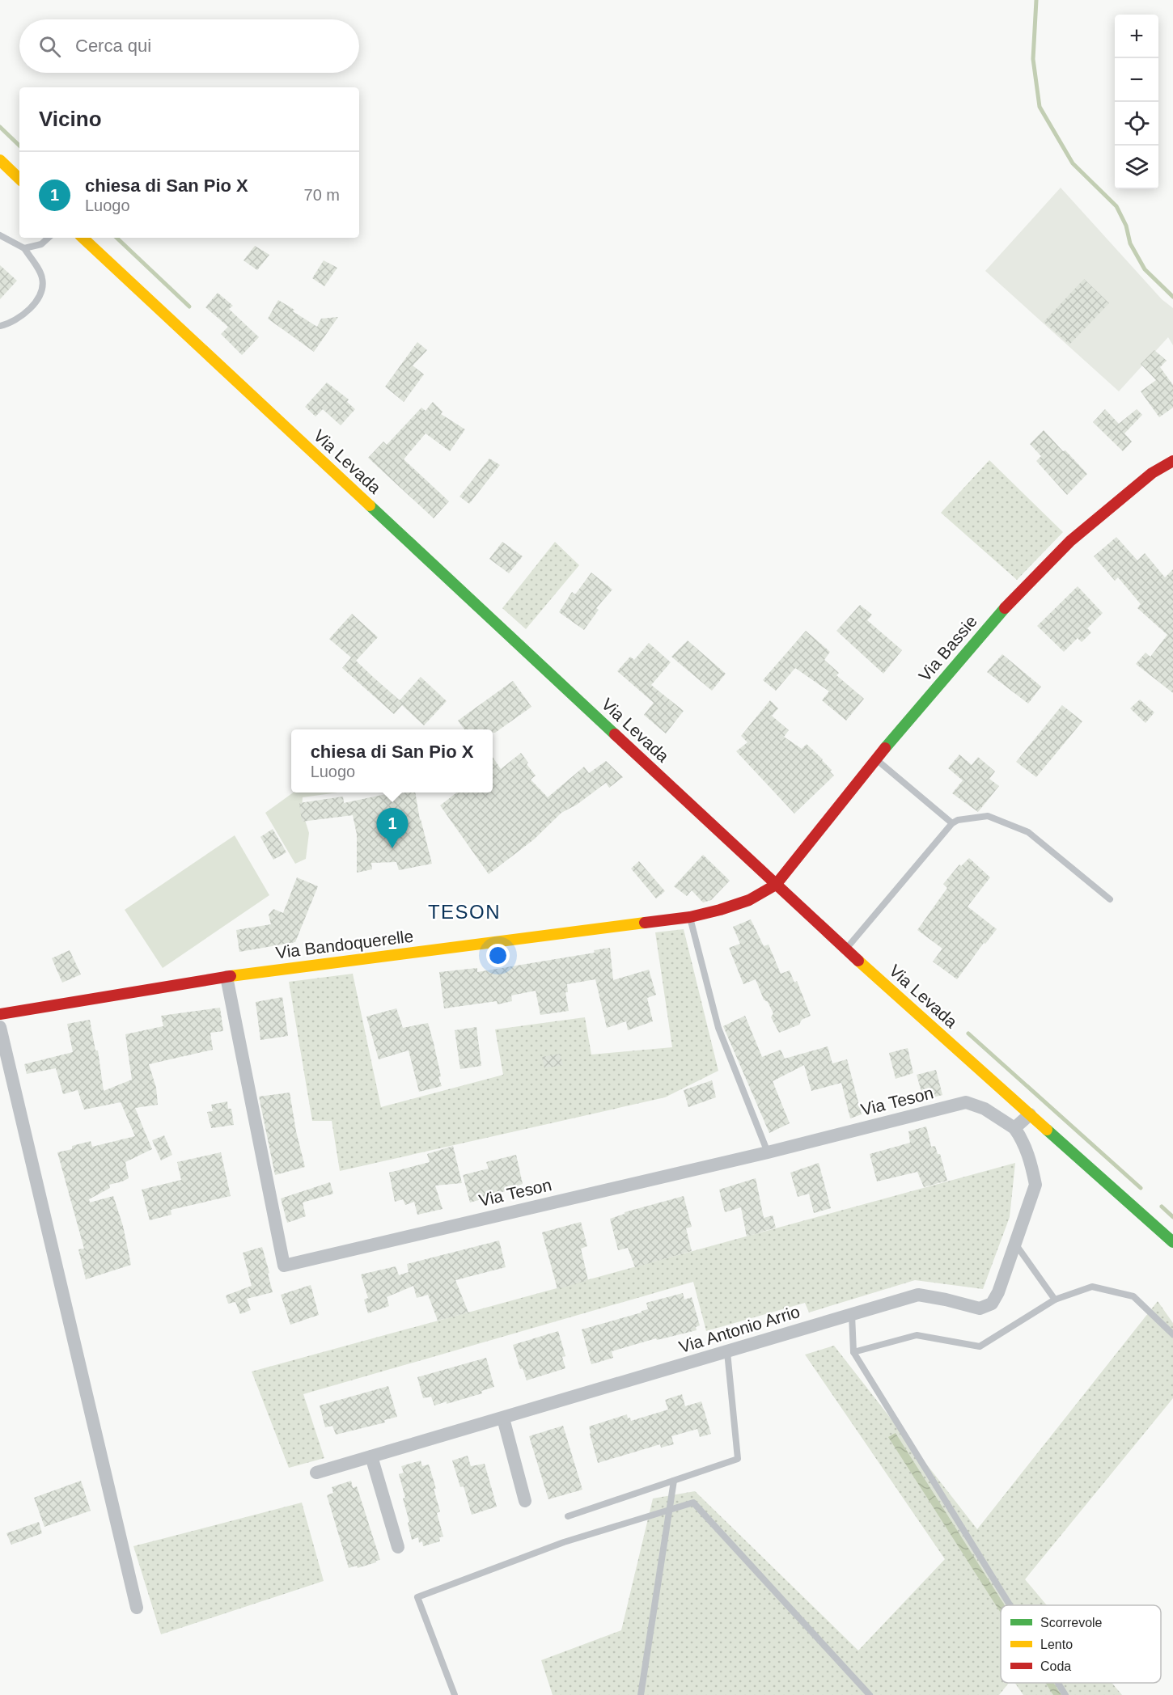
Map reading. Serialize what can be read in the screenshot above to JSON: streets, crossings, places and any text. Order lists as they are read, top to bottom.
{
  "streets": {
    "main road": ["Via Levada", "Via Bassie", "Via Bandoquerelle"],
    "street": ["Via Teson", "Via Antonio Arrio"]
  },
  "crossings": [
    ["Via Levada", "Via Bassie"],
    ["Via Levada", "Via Bandoquerelle"],
    ["Via Bassie", "Via Bandoquerelle"],
    ["Via Bandoquerelle", "Via Teson"],
    ["Via Teson", "Via Antonio Arrio"]
  ],
  "districts": ["TESON"],
  "legend": ["Scorrevole", "Lento", "Coda"],
  "page": {
    "map_buttons": ["+", "−"],
    "search": "Cerca qui",
    "heading": "Vicino",
    "list": [
      {
        "mark": "1",
        "name": "chiesa di San Pio X",
        "note": "Luogo",
        "value": "70 m"
      }
    ],
    "popup": ["chiesa di San Pio X", "Luogo"],
    "pins": "1"
  }
}
